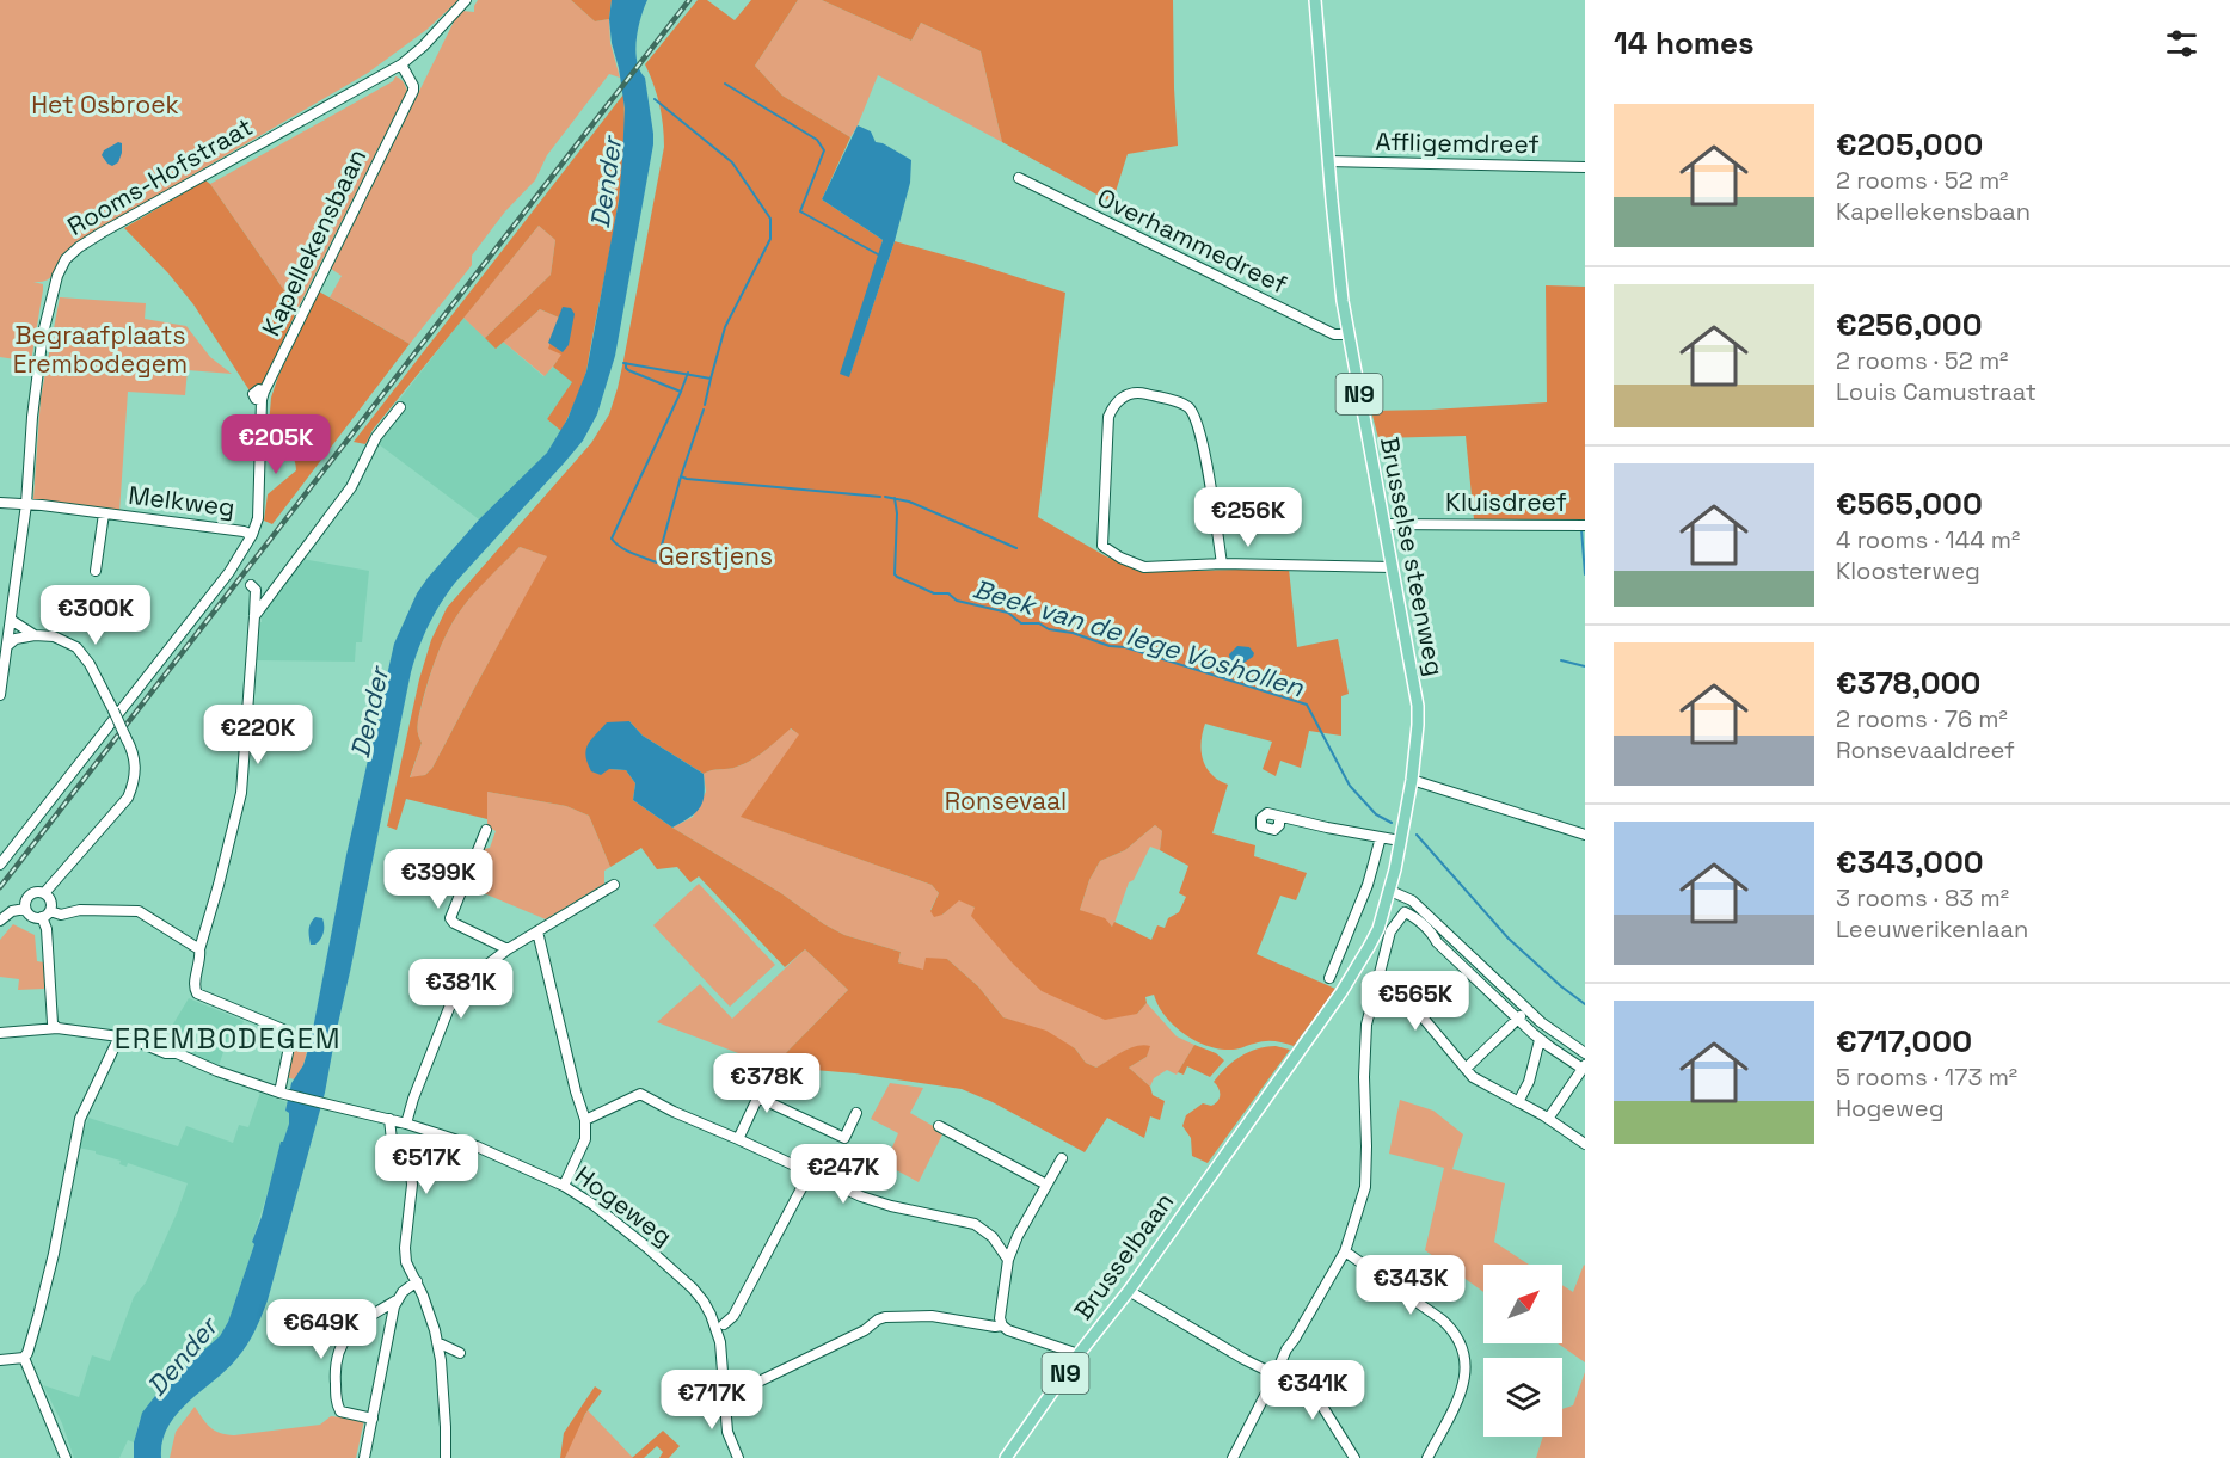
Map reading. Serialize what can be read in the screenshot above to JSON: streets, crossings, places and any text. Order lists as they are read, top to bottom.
{
  "streets": {
    "main road": ["N9", "Brusselse steenweg", "Brusselbaan"],
    "street": [
      "Affligemdreef",
      "Rooms-Hofstraat",
      "Overhammedreef",
      "Kapellekensbaan",
      "Melkweg",
      "Kluisdreef",
      "Hogeweg"
    ]
  },
  "crossings": [
    ["Affligemdreef", "Brusselse steenweg"],
    ["Rooms-Hofstraat", "Kapellekensbaan"],
    ["Rooms-Hofstraat", "Melkweg"],
    ["Overhammedreef", "Brusselse steenweg"],
    ["Kapellekensbaan", "Melkweg"],
    ["Kluisdreef", "Brusselse steenweg"],
    ["Brusselse steenweg", "Brusselbaan"]
  ],
  "districts": ["EREMBODEGEM"],
  "water": ["Dender", "Beek van de lege Voshollen"],
  "parks": [
    "Het Osbroek",
    "Begraafplaats Erembodegem",
    "Gerstjens",
    "Ronsevaal"
  ],
  "north": "top right",
  "page": {
    "heading": "14 homes",
    "list": [
      {
        "name": "€205,000",
        "note": "2 rooms · 52 m² · Kapellekensbaan"
      },
      {
        "name": "€256,000",
        "note": "2 rooms · 52 m² · Louis Camustraat"
      },
      {
        "name": "€565,000",
        "note": "4 rooms · 144 m² · Kloosterweg"
      },
      {
        "name": "€378,000",
        "note": "2 rooms · 76 m² · Ronsevaaldreef"
      },
      {
        "name": "€343,000",
        "note": "3 rooms · 83 m² · Leeuwerikenlaan"
      },
      {
        "name": "€717,000",
        "note": "5 rooms · 173 m² · Hogeweg"
      }
    ],
    "price": [
      "€205K",
      "€256K",
      "€300K",
      "€220K",
      "€399K",
      "€381K",
      "€565K",
      "€378K",
      "€517K",
      "€247K",
      "€343K",
      "€649K",
      "€341K",
      "€717K"
    ]
  }
}
